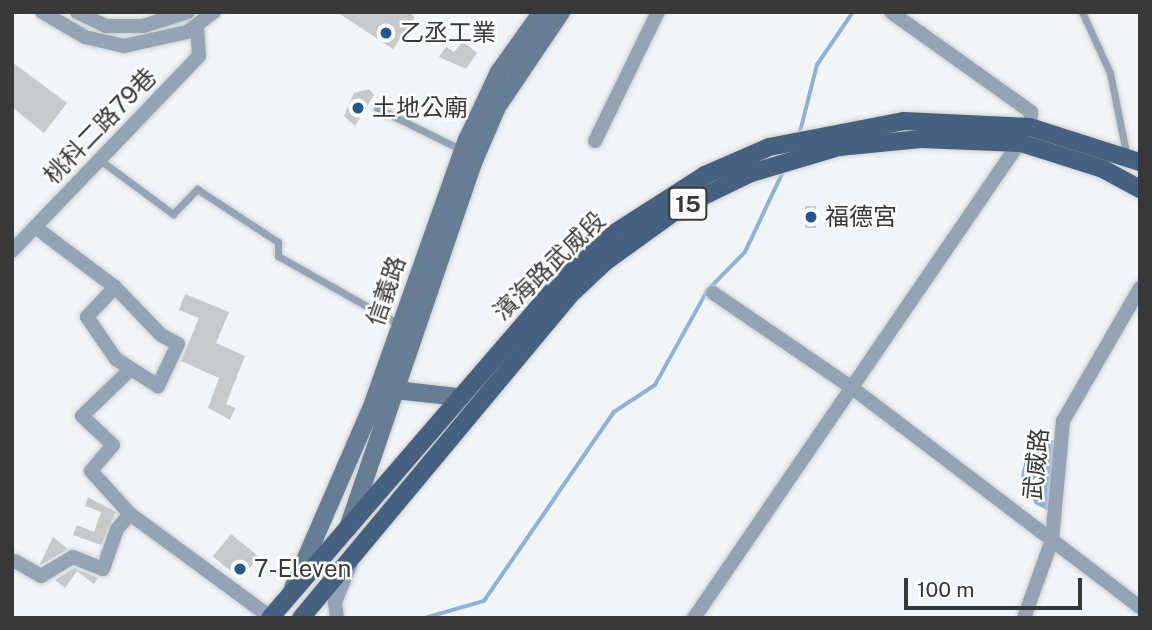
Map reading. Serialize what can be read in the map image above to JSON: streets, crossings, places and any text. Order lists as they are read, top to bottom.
{
  "streets": {
    "main road": ["15", "濱海路武威段", "信義路"],
    "street": ["桃科二路79巷", "武威路"]
  },
  "crossings": [
    ["15", "濱海路武威段"],
    ["15", "信義路"],
    ["濱海路武威段", "信義路"]
  ],
  "places": [
    "乙丞工業",
    "土地公廟",
    "福德宮",
    "7-Eleven"
  ],
  "scale_bar": "100 m"
}
